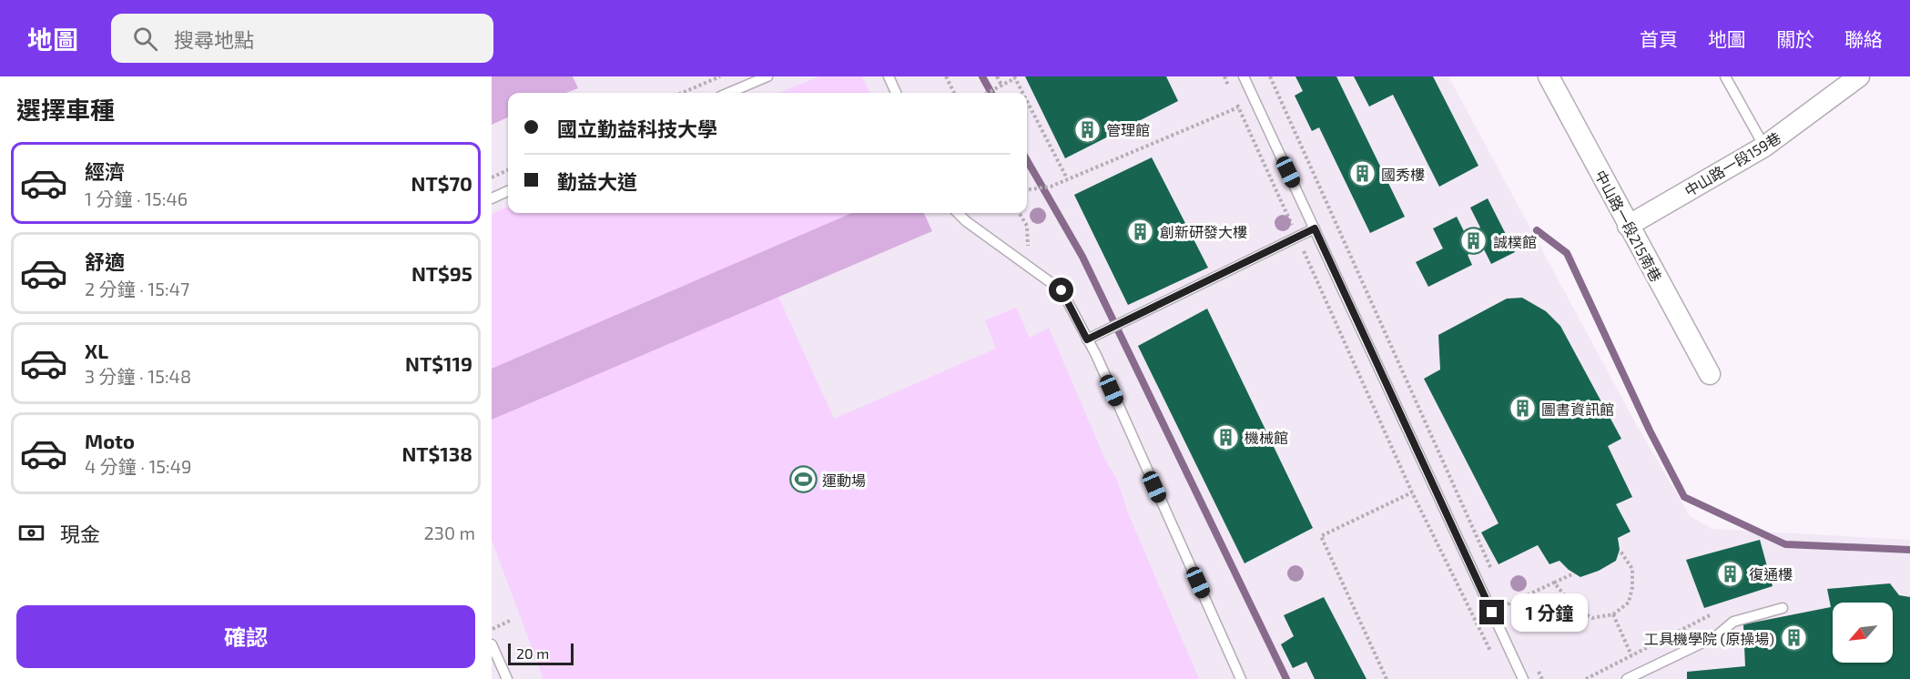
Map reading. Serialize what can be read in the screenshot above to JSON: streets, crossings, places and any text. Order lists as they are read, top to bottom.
{
  "streets": {
    "street": ["中山路一段159巷", "中山路一段215南巷"]
  },
  "crossings": [
    ["中山路一段159巷", "中山路一段215南巷"]
  ],
  "places": {
    "building": [
      "管理館",
      "國秀樓",
      "創新研發大樓",
      "誠樸館",
      "圖書資訊館",
      "機械館",
      "復通樓",
      "工具機學院 (原操場)"
    ],
    "sports": ["運動場"]
  },
  "scale_bar": "20 m",
  "north": "bottom left",
  "page": {
    "header": "地圖",
    "search": "搜尋地點",
    "nav": [
      "首頁",
      "地圖",
      "關於",
      "聯絡"
    ],
    "heading": "選擇車種",
    "banner": ["國立勤益科技大學", "勤益大道"],
    "list": [
      {
        "name": "經濟",
        "note": "1 分鐘 · 15:46",
        "value": "NT$70"
      },
      {
        "name": "舒適",
        "note": "2 分鐘 · 15:47",
        "value": "NT$95"
      },
      {
        "name": "XL",
        "note": "3 分鐘 · 15:48",
        "value": "NT$119"
      },
      {
        "name": "Moto",
        "note": "4 分鐘 · 15:49",
        "value": "NT$138"
      }
    ],
    "pay": ["現金", "230 m"],
    "bubble": "1 分鐘",
    "buttons": "確認",
    "scale": "20 m"
  }
}
